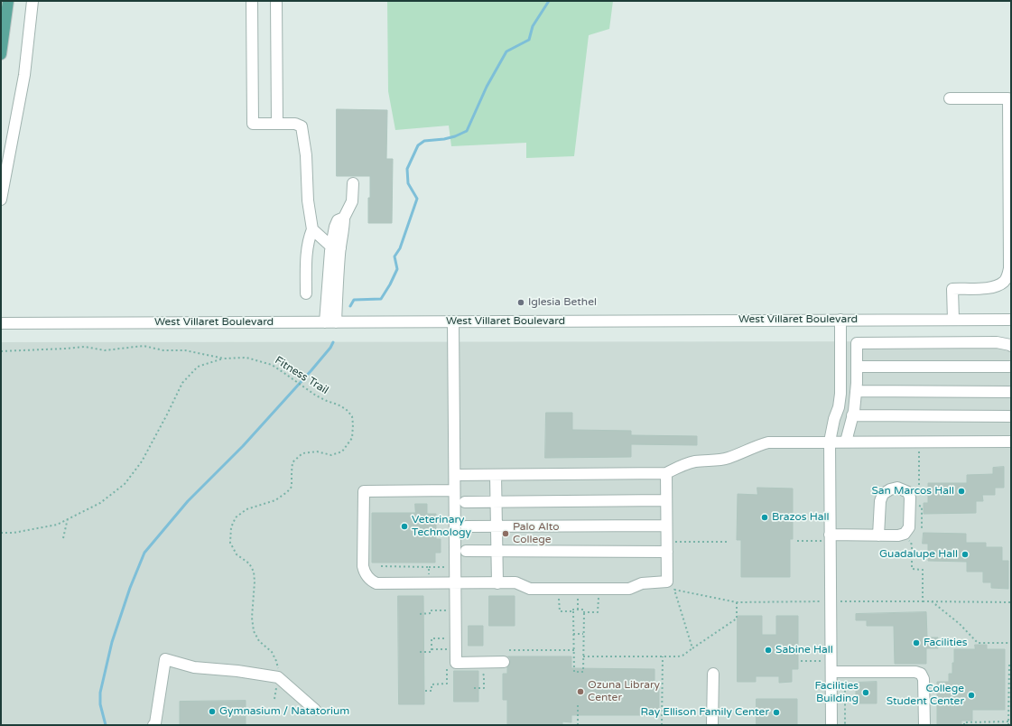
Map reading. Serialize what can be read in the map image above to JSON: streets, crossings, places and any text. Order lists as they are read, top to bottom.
{
  "streets": {
    "street": ["West Villaret Boulevard"],
    "path": ["Fitness Trail"]
  },
  "places": [
    "Iglesia Bethel",
    "San Marcos Hall",
    "Brazos Hall",
    "Veterinary Technology",
    "Palo Alto College",
    "Guadalupe Hall",
    "Facilities",
    "Sabine Hall",
    "Ozuna Library Center",
    "Facilities Building",
    "College Student Center",
    "Gymnasium / Natatorium",
    "Ray Ellison Family Center"
  ]
}
